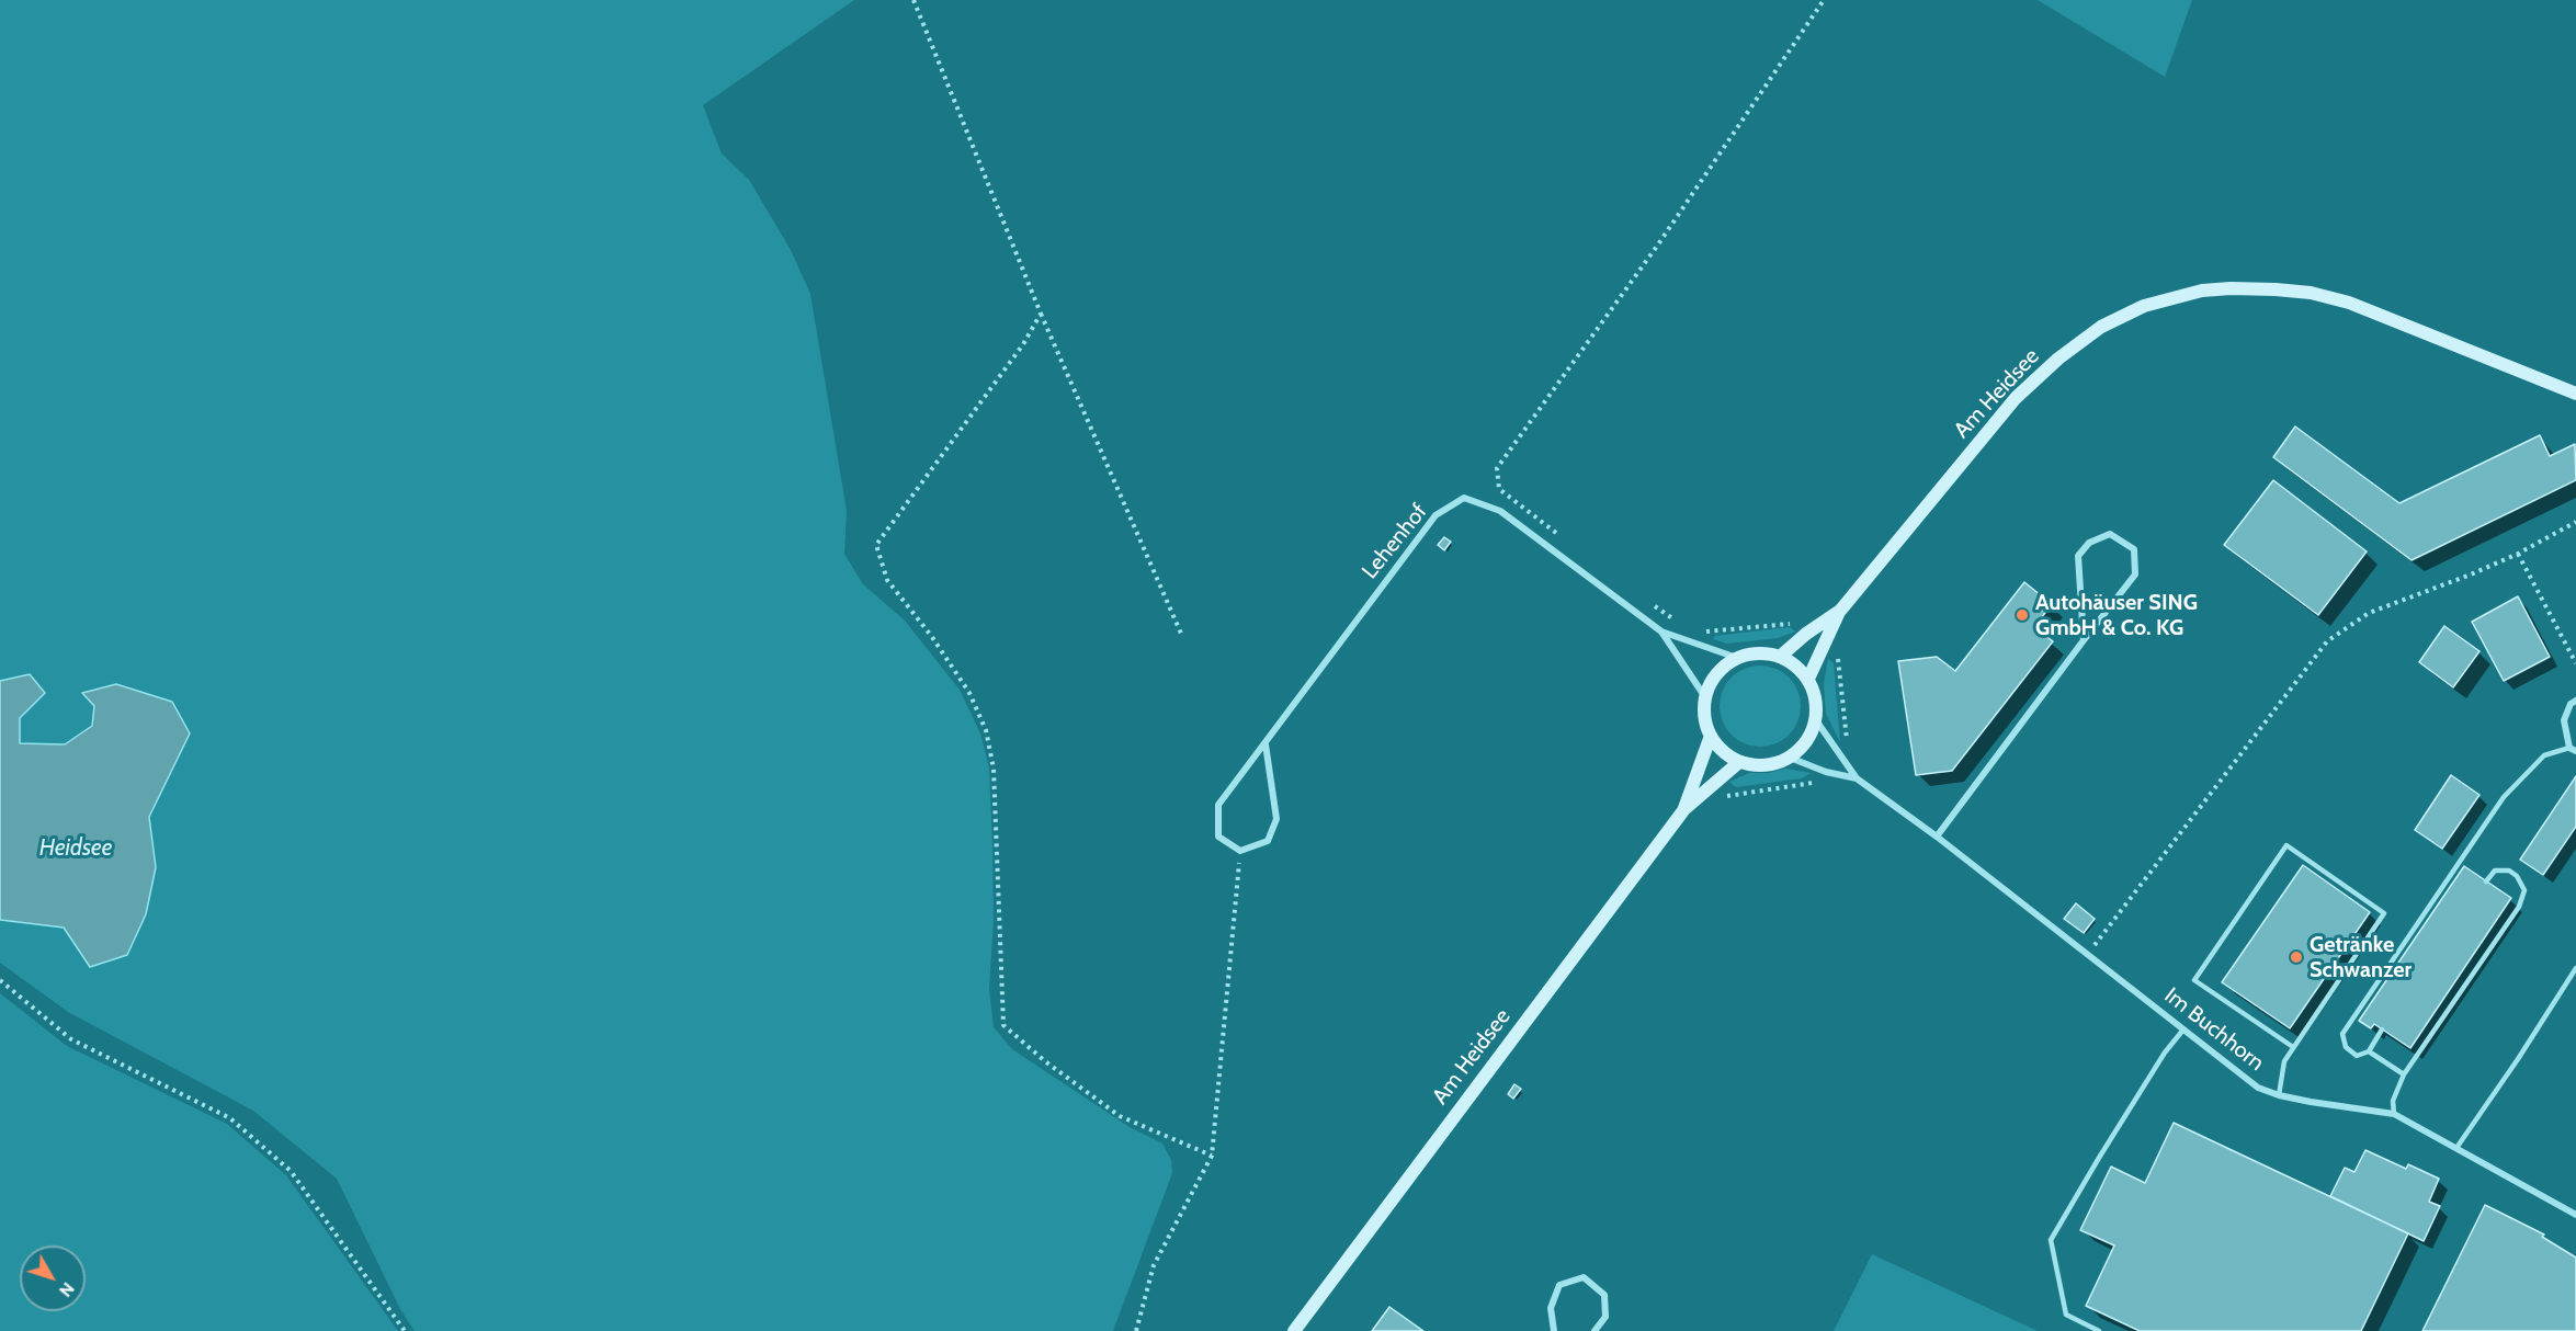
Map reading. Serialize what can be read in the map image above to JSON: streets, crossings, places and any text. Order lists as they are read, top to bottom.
{
  "streets": {
    "main road": ["Am Heidsee"],
    "street": ["Lehenhof", "Im Buchhorn"]
  },
  "crossings": [
    ["Am Heidsee", "Lehenhof"],
    ["Am Heidsee", "Im Buchhorn"],
    ["Lehenhof", "Im Buchhorn"]
  ],
  "water": ["Heidsee"],
  "places": ["Autohäuser SING GmbH & Co. KG", "Getränke Schwanzer"],
  "north": "bottom right"
}
